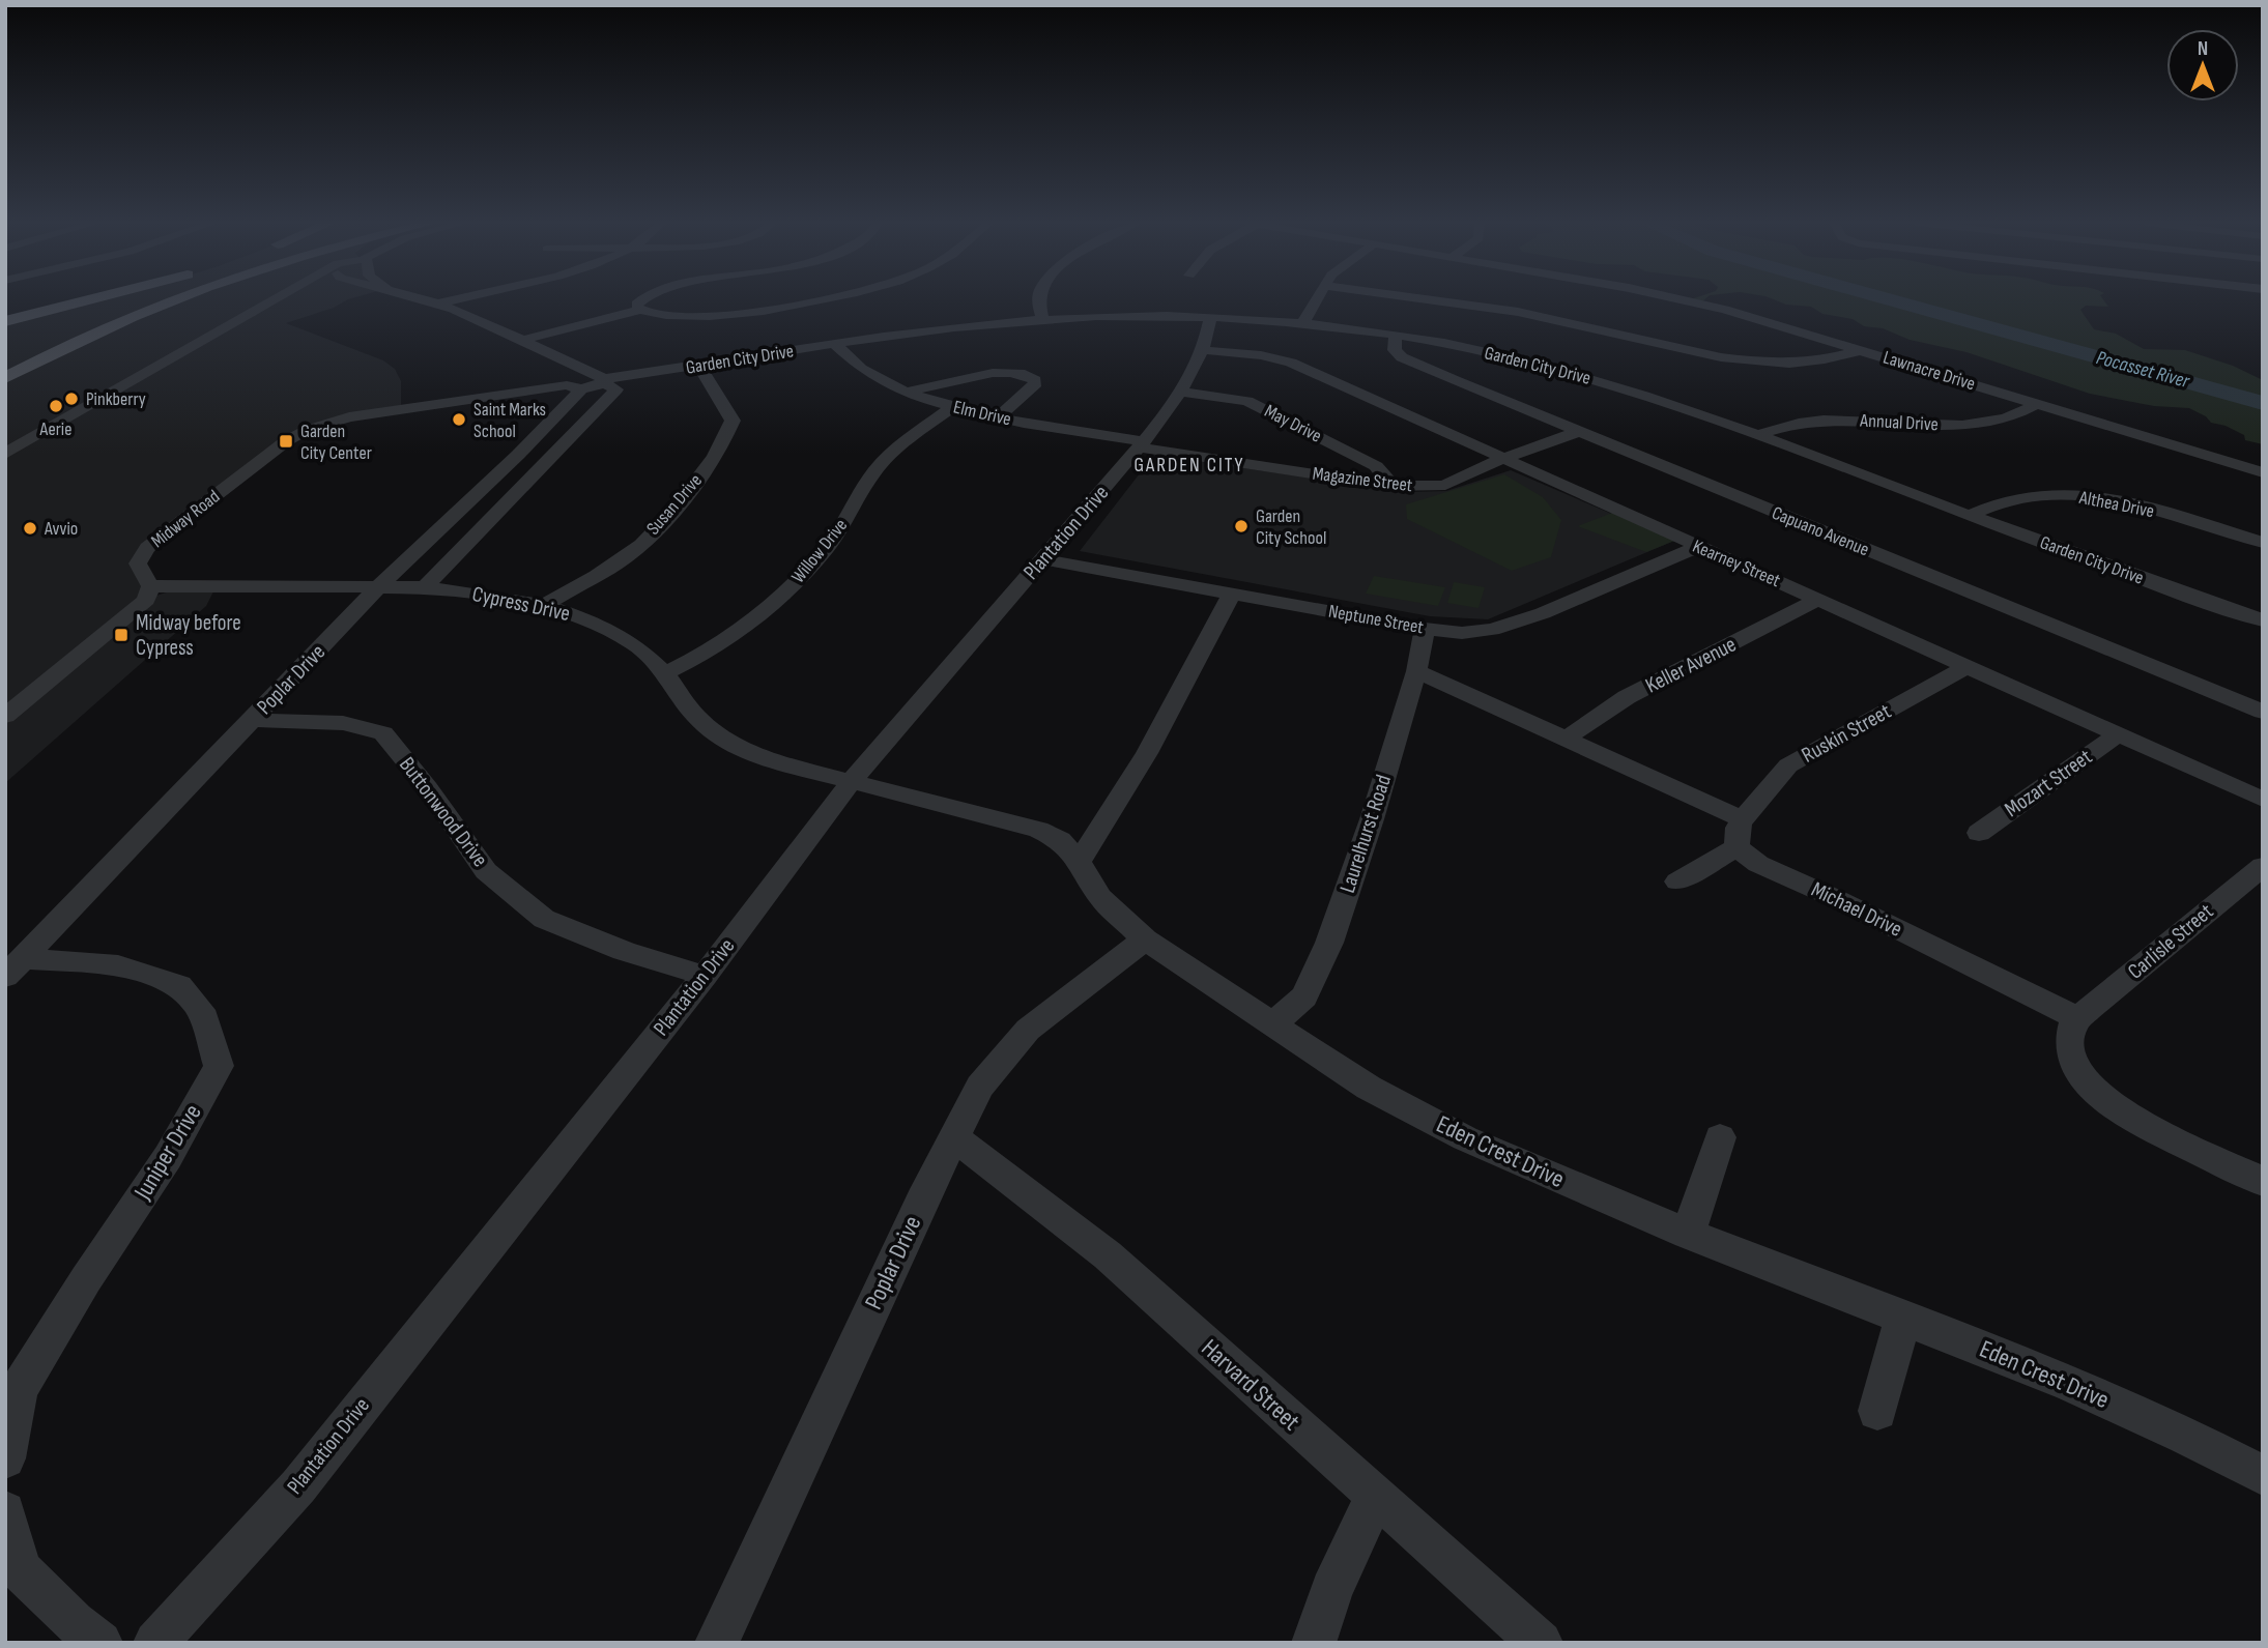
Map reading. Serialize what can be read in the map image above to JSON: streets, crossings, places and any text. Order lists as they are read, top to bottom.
{
  "streets": {
    "street": [
      "Garden City Drive",
      "Lawnacre Drive",
      "Elm Drive",
      "Annual Drive",
      "May Drive",
      "Magazine Street",
      "Susan Drive",
      "Althea Drive",
      "Midway Road",
      "Capuano Avenue",
      "Plantation Drive",
      "Willow Drive",
      "Kearney Street",
      "Cypress Drive",
      "Neptune Street",
      "Keller Avenue",
      "Poplar Drive",
      "Ruskin Street",
      "Mozart Street",
      "Buttonwood Drive",
      "Laurelhurst Road",
      "Michael Drive",
      "Carlisle Street",
      "Juniper Drive",
      "Eden Crest Drive",
      "Harvard Street"
    ]
  },
  "crossings": [
    ["Garden City Drive", "Elm Drive"],
    ["Garden City Drive", "Annual Drive"],
    ["Garden City Drive", "Susan Drive"],
    ["Garden City Drive", "Althea Drive"],
    ["Garden City Drive", "Midway Road"],
    ["Garden City Drive", "Capuano Avenue"],
    ["Garden City Drive", "Plantation Drive"],
    ["Garden City Drive", "Poplar Drive"],
    ["Lawnacre Drive", "Annual Drive"],
    ["Elm Drive", "Magazine Street"],
    ["Elm Drive", "Plantation Drive"],
    ["Elm Drive", "Willow Drive"],
    ["May Drive", "Magazine Street"],
    ["May Drive", "Plantation Drive"],
    ["Magazine Street", "Capuano Avenue"],
    ["Magazine Street", "Plantation Drive"],
    ["Magazine Street", "Kearney Street"],
    ["Susan Drive", "Cypress Drive"],
    ["Midway Road", "Cypress Drive"],
    ["Plantation Drive", "Kearney Street"],
    ["Plantation Drive", "Cypress Drive"],
    ["Plantation Drive", "Neptune Street"],
    ["Plantation Drive", "Buttonwood Drive"],
    ["Willow Drive", "Cypress Drive"],
    ["Kearney Street", "Neptune Street"],
    ["Kearney Street", "Keller Avenue"],
    ["Kearney Street", "Ruskin Street"],
    ["Kearney Street", "Mozart Street"],
    ["Cypress Drive", "Poplar Drive"],
    ["Cypress Drive", "Eden Crest Drive"],
    ["Neptune Street", "Laurelhurst Road"],
    ["Poplar Drive", "Buttonwood Drive"],
    ["Poplar Drive", "Juniper Drive"],
    ["Poplar Drive", "Eden Crest Drive"],
    ["Poplar Drive", "Harvard Street"],
    ["Laurelhurst Road", "Eden Crest Drive"],
    ["Michael Drive", "Carlisle Street"]
  ],
  "districts": ["GARDEN CITY"],
  "water": ["Pocasset River"],
  "places": {
    "other": [
      "Pinkberry",
      "Aerie",
      "Saint Marks School",
      "Garden City School",
      "Avvio"
    ],
    "transit": ["Garden City Center", "Midway before Cypress"]
  },
  "north": "top"
}
